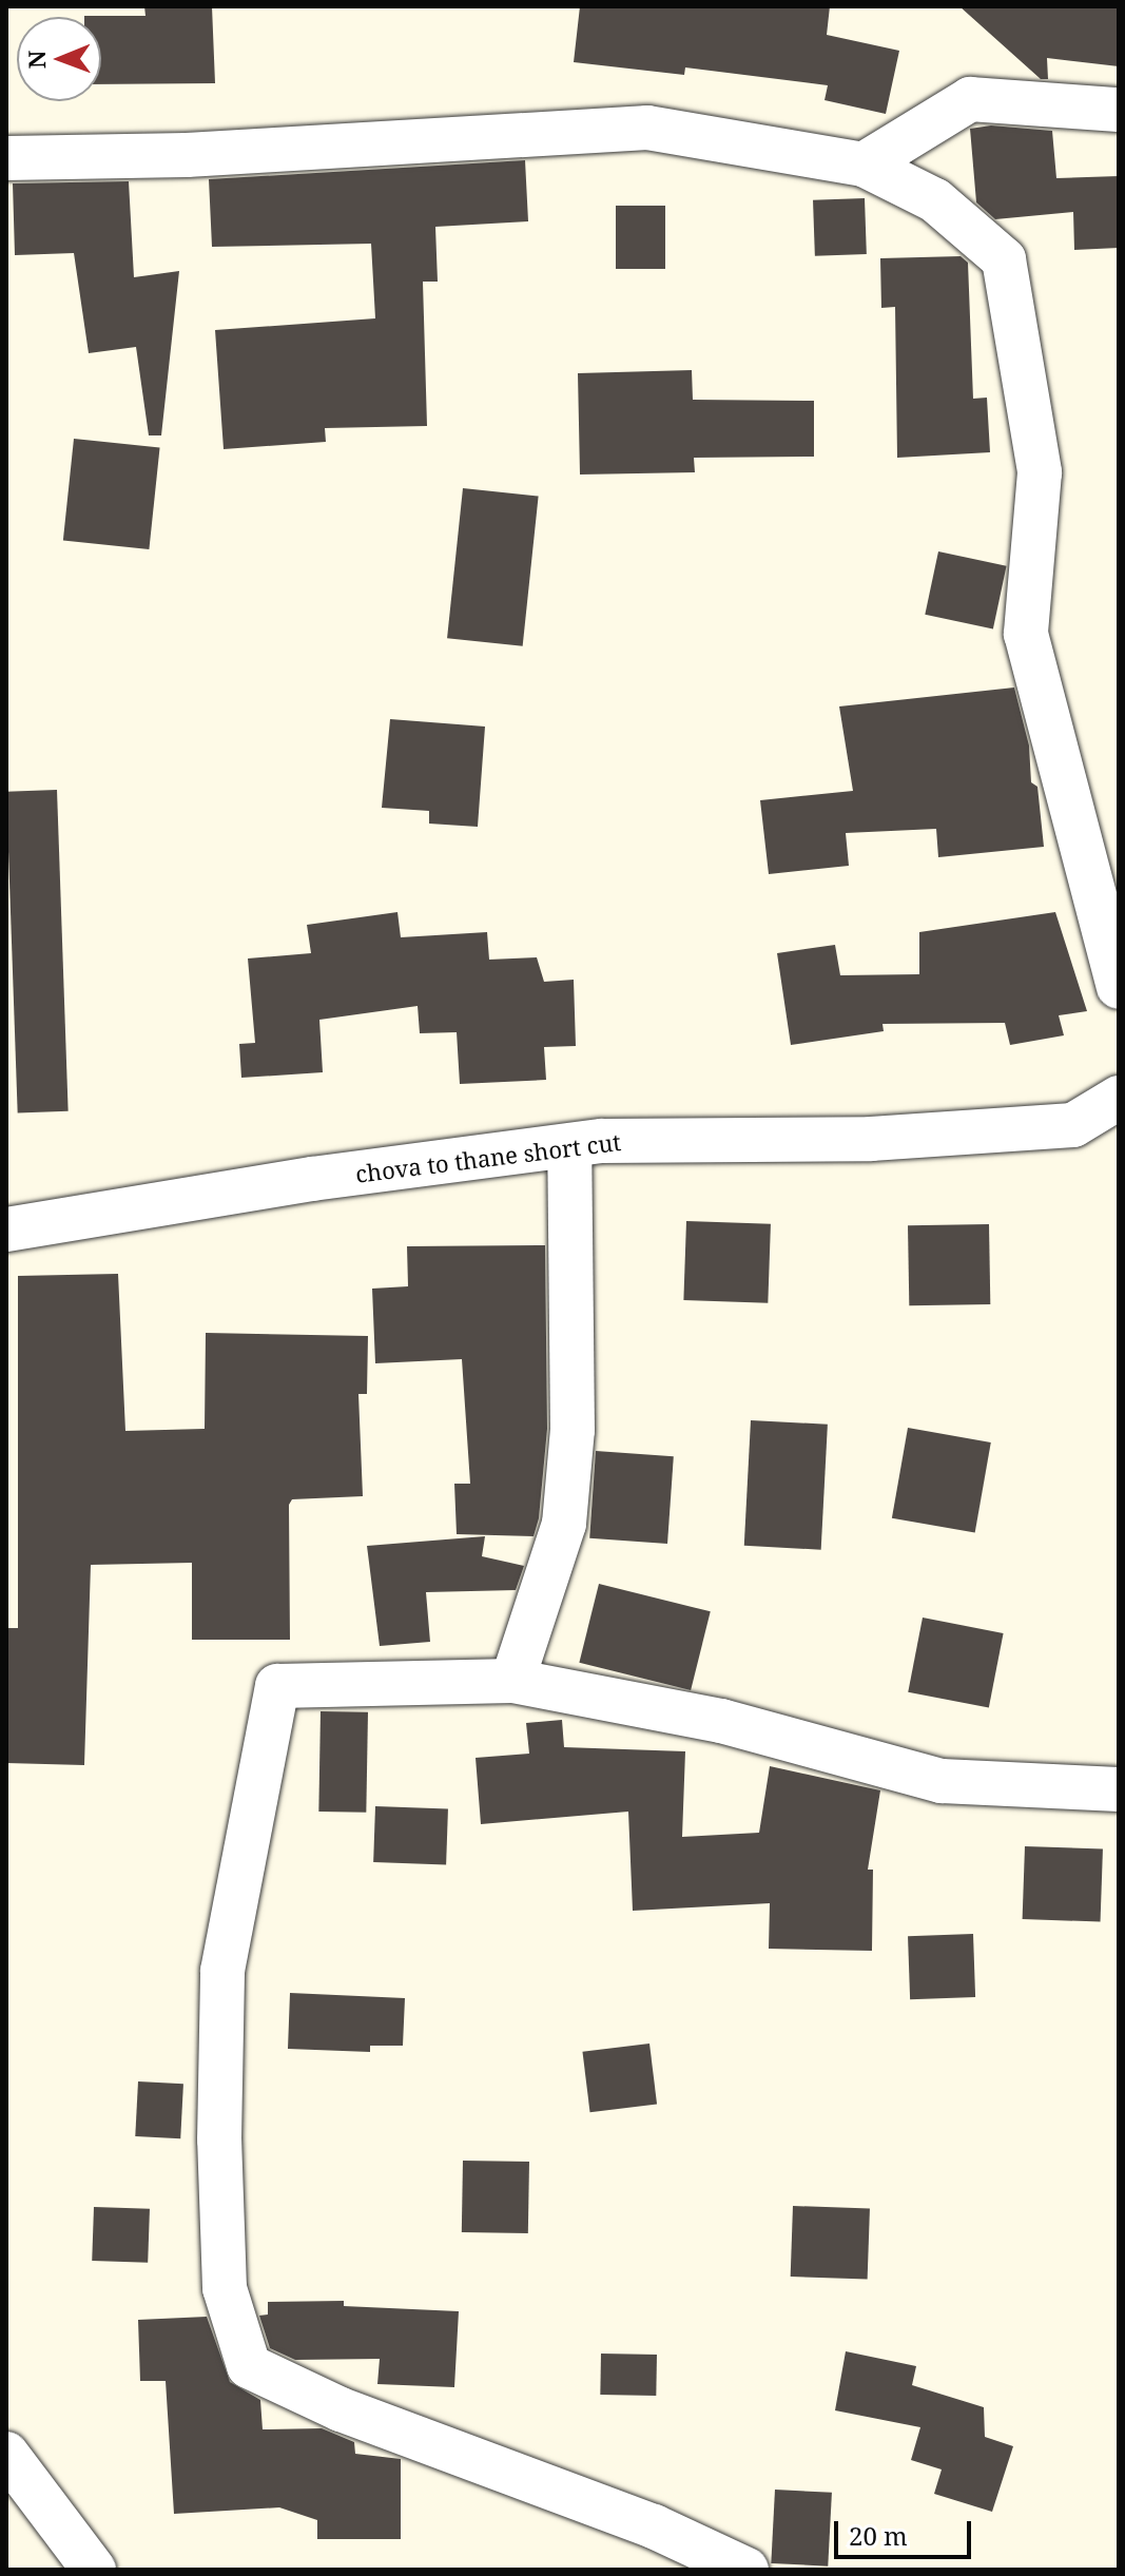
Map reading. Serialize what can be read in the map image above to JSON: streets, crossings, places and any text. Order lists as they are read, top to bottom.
{
  "streets": {
    "street": ["chova to thane short cut"]
  },
  "scale_bar": "20 m",
  "north": "left"
}
